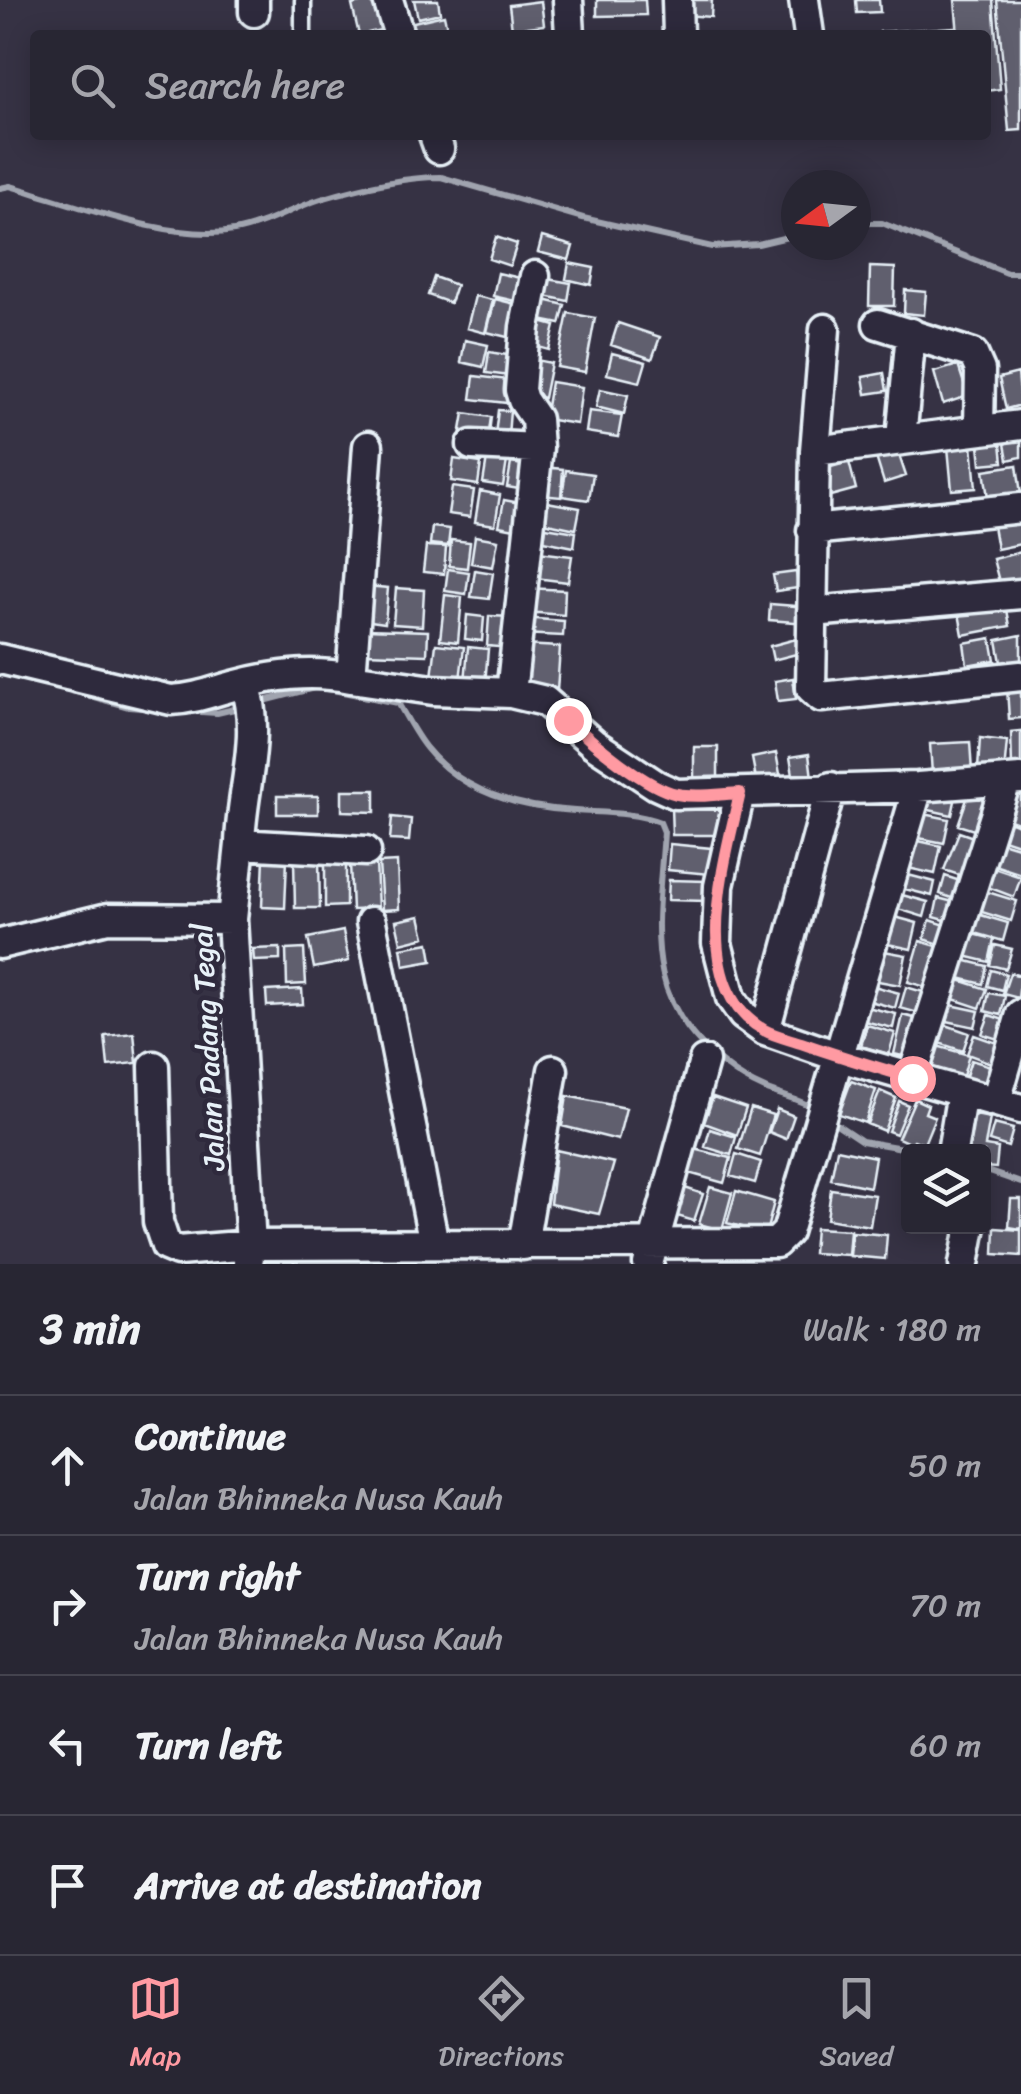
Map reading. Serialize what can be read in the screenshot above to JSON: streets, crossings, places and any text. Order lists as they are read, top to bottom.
{
  "streets": {
    "street": ["Jalan Padang Tegal"]
  },
  "north": "left",
  "page": {
    "search": "Search here",
    "heading": ["3 min", "Walk · 180 m"],
    "list": [
      ["Continue", "Jalan Bhinneka Nusa Kauh", "50 m"],
      ["Turn right", "Jalan Bhinneka Nusa Kauh", "70 m"],
      ["Turn left", "60 m"],
      "Arrive at destination"
    ],
    "nav": ["Map", "Directions", "Saved"]
  }
}
